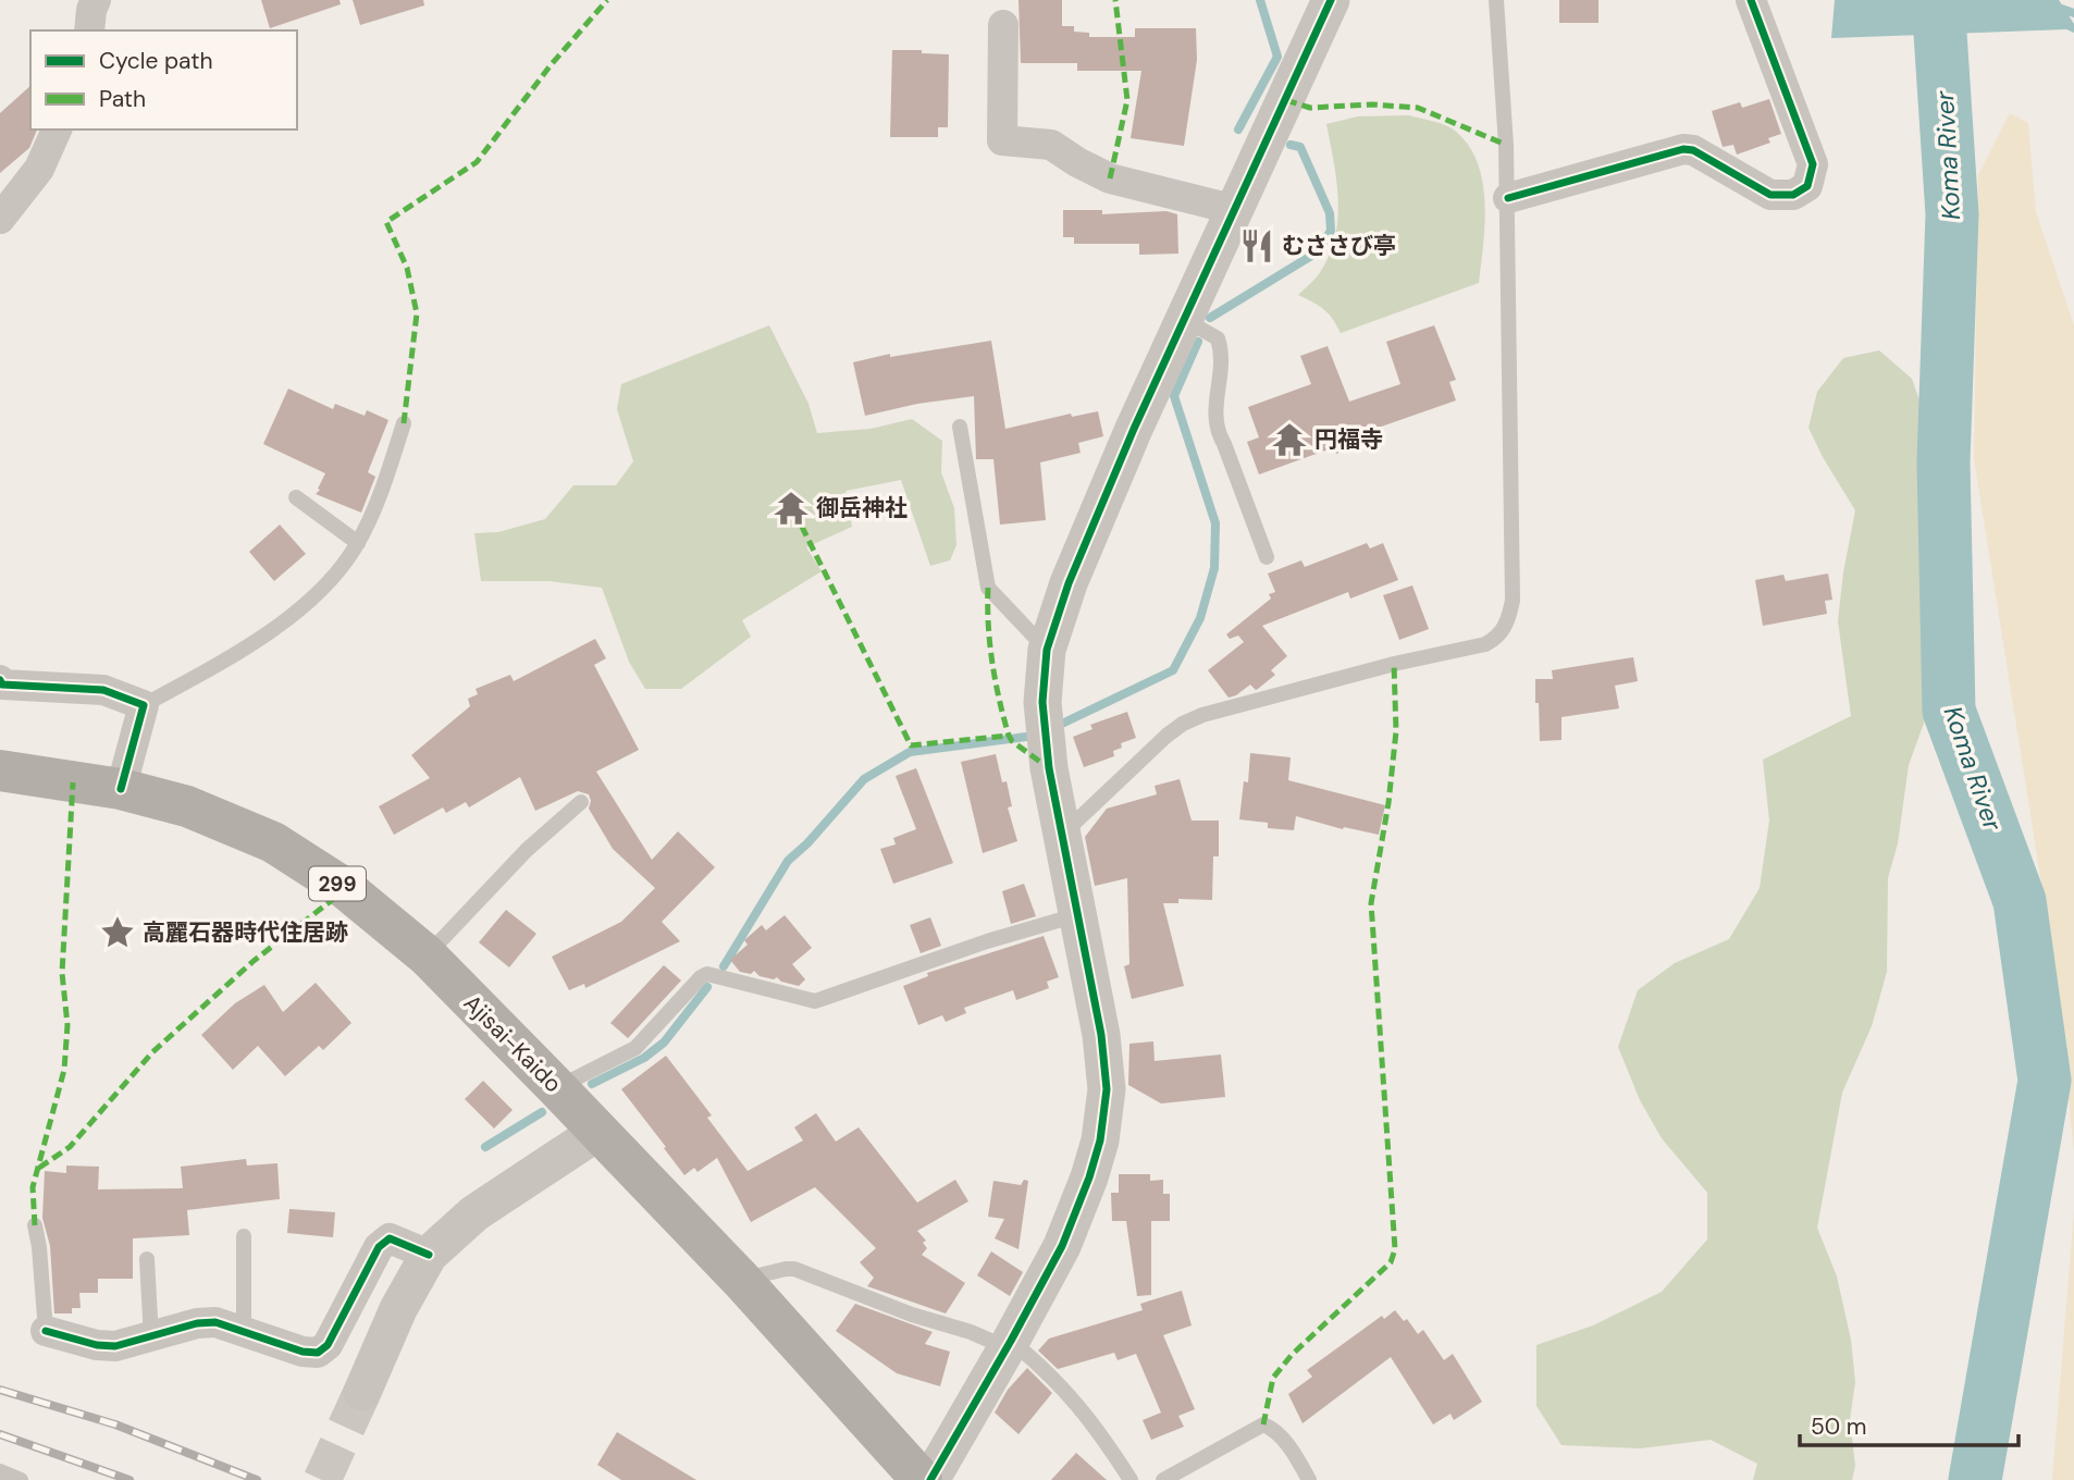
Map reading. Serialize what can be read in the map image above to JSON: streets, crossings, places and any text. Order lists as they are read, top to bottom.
{
  "streets": {
    "highway": ["299", "Ajisai-Kaido"]
  },
  "water": ["Koma River"],
  "places": {
    "restaurant": ["むささび亭"],
    "temple": ["円福寺", "御岳神社"],
    "place": ["高麗石器時代住居跡"]
  },
  "legend": ["Cycle path", "Path"],
  "scale_bar": "50 m"
}
